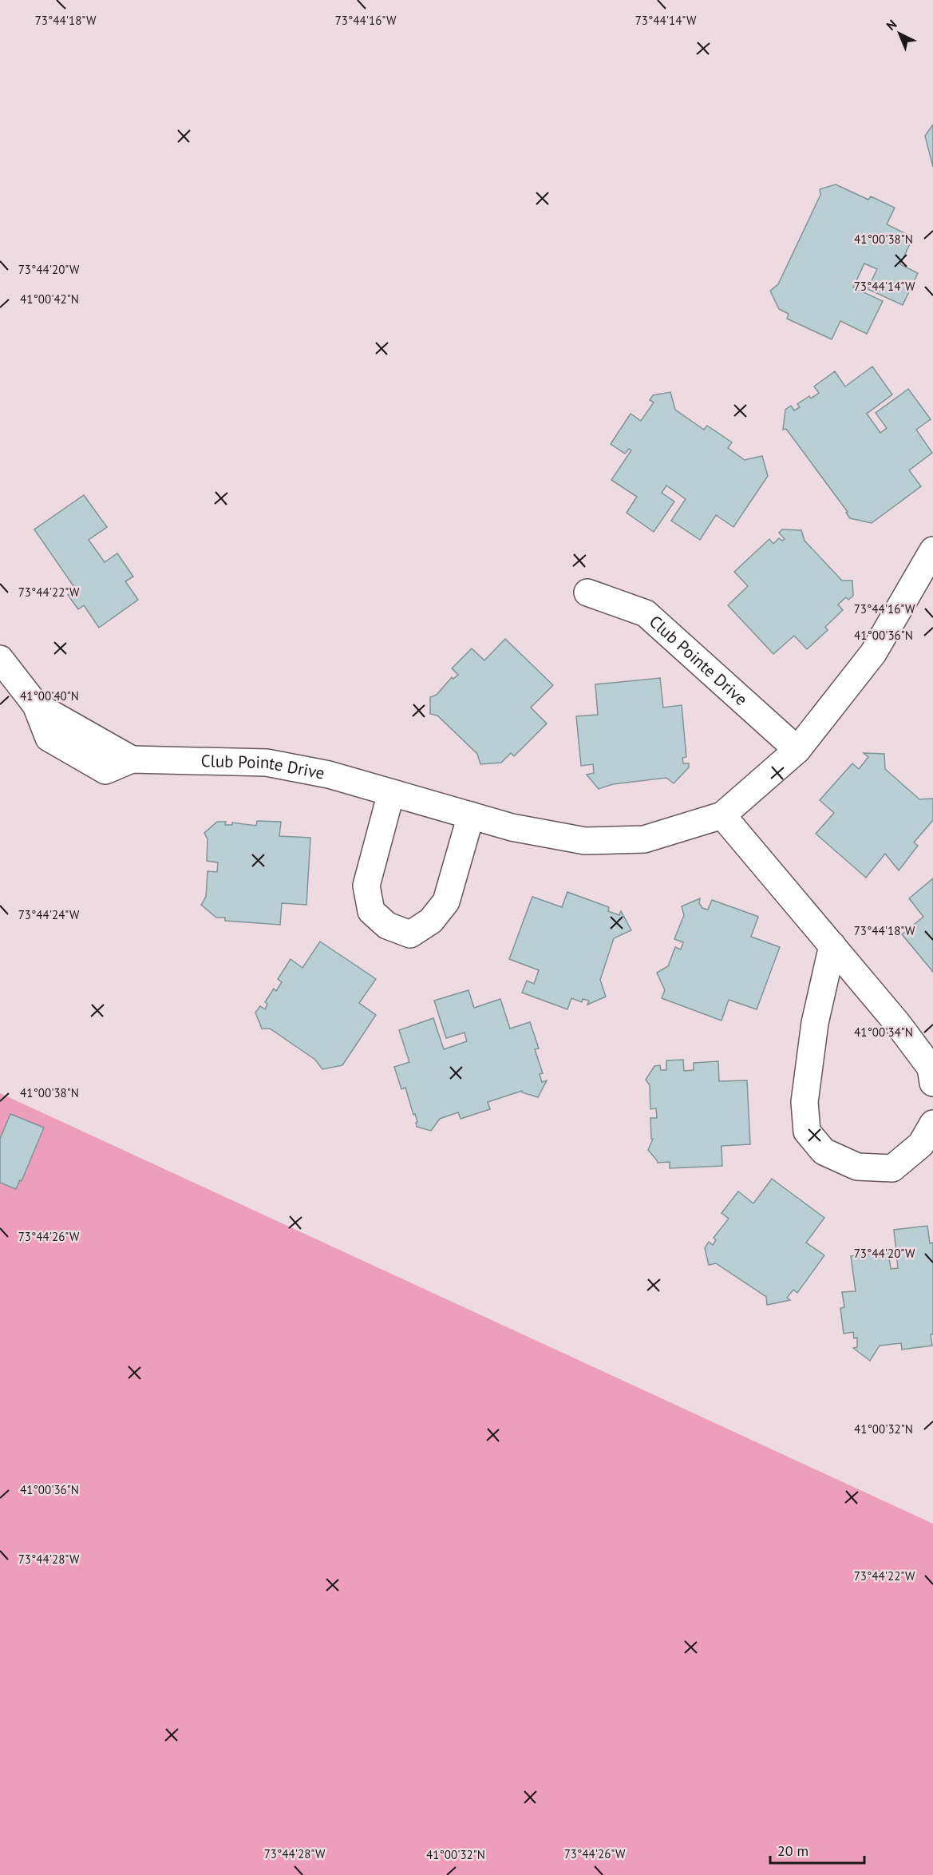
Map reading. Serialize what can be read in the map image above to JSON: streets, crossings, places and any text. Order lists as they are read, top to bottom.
{
  "streets": {
    "street": ["Club Pointe Drive"]
  },
  "scale_bar": "20 m",
  "north": "top left",
  "coordinates": [
    "73°44'18\"W",
    "73°44'14\"W",
    "73°44'16\"W",
    "41°00'38\"N",
    "73°44'20\"W",
    "41°00'42\"N",
    "73°44'22\"W",
    "41°00'36\"N",
    "41°00'40\"N",
    "73°44'24\"W",
    "41°00'34\"N",
    "73°44'26\"W",
    "41°00'32\"N",
    "73°44'28\"W"
  ]
}
